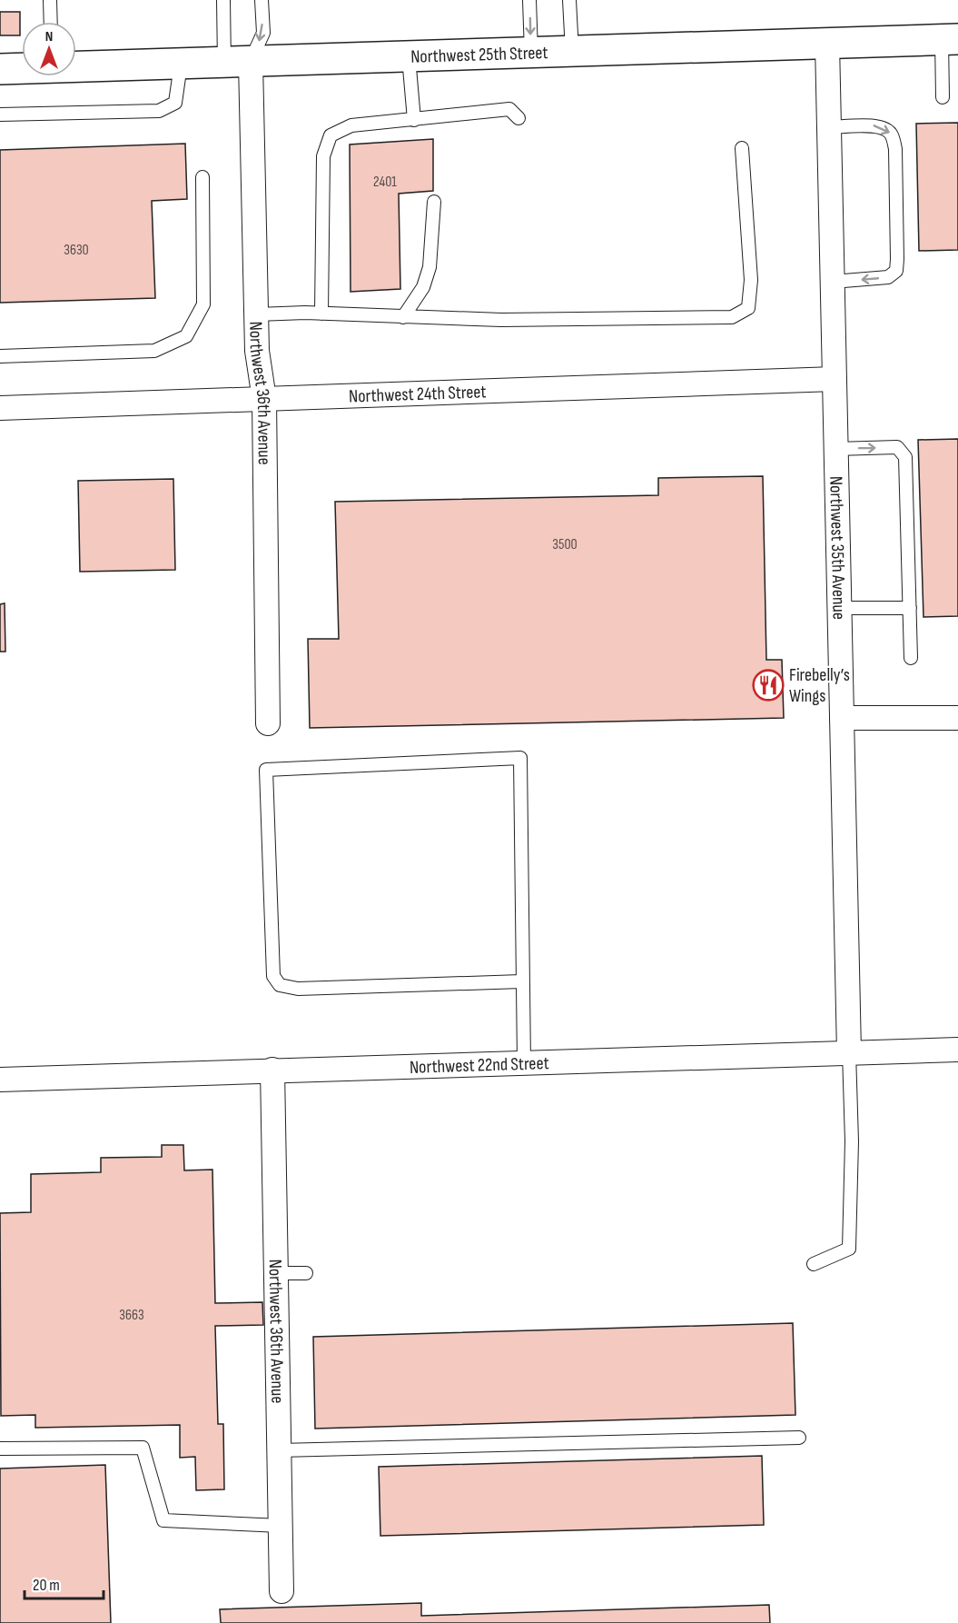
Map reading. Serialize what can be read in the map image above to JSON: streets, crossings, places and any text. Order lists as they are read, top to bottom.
{
  "streets": {
    "street": [
      "Northwest 25th Street",
      "Northwest 36th Avenue",
      "Northwest 24th Street",
      "Northwest 35th Avenue",
      "Northwest 22nd Street"
    ]
  },
  "crossings": [
    ["Northwest 25th Street", "Northwest 36th Avenue"],
    ["Northwest 25th Street", "Northwest 35th Avenue"],
    ["Northwest 36th Avenue", "Northwest 24th Street"],
    ["Northwest 36th Avenue", "Northwest 22nd Street"],
    ["Northwest 24th Street", "Northwest 35th Avenue"],
    ["Northwest 35th Avenue", "Northwest 22nd Street"]
  ],
  "places": {
    "restaurant": ["Firebelly’s Wings"]
  },
  "house_numbers": [
    "2401",
    "3630",
    "3500",
    "3663"
  ],
  "scale_bar": "20 m",
  "north": "top"
}
